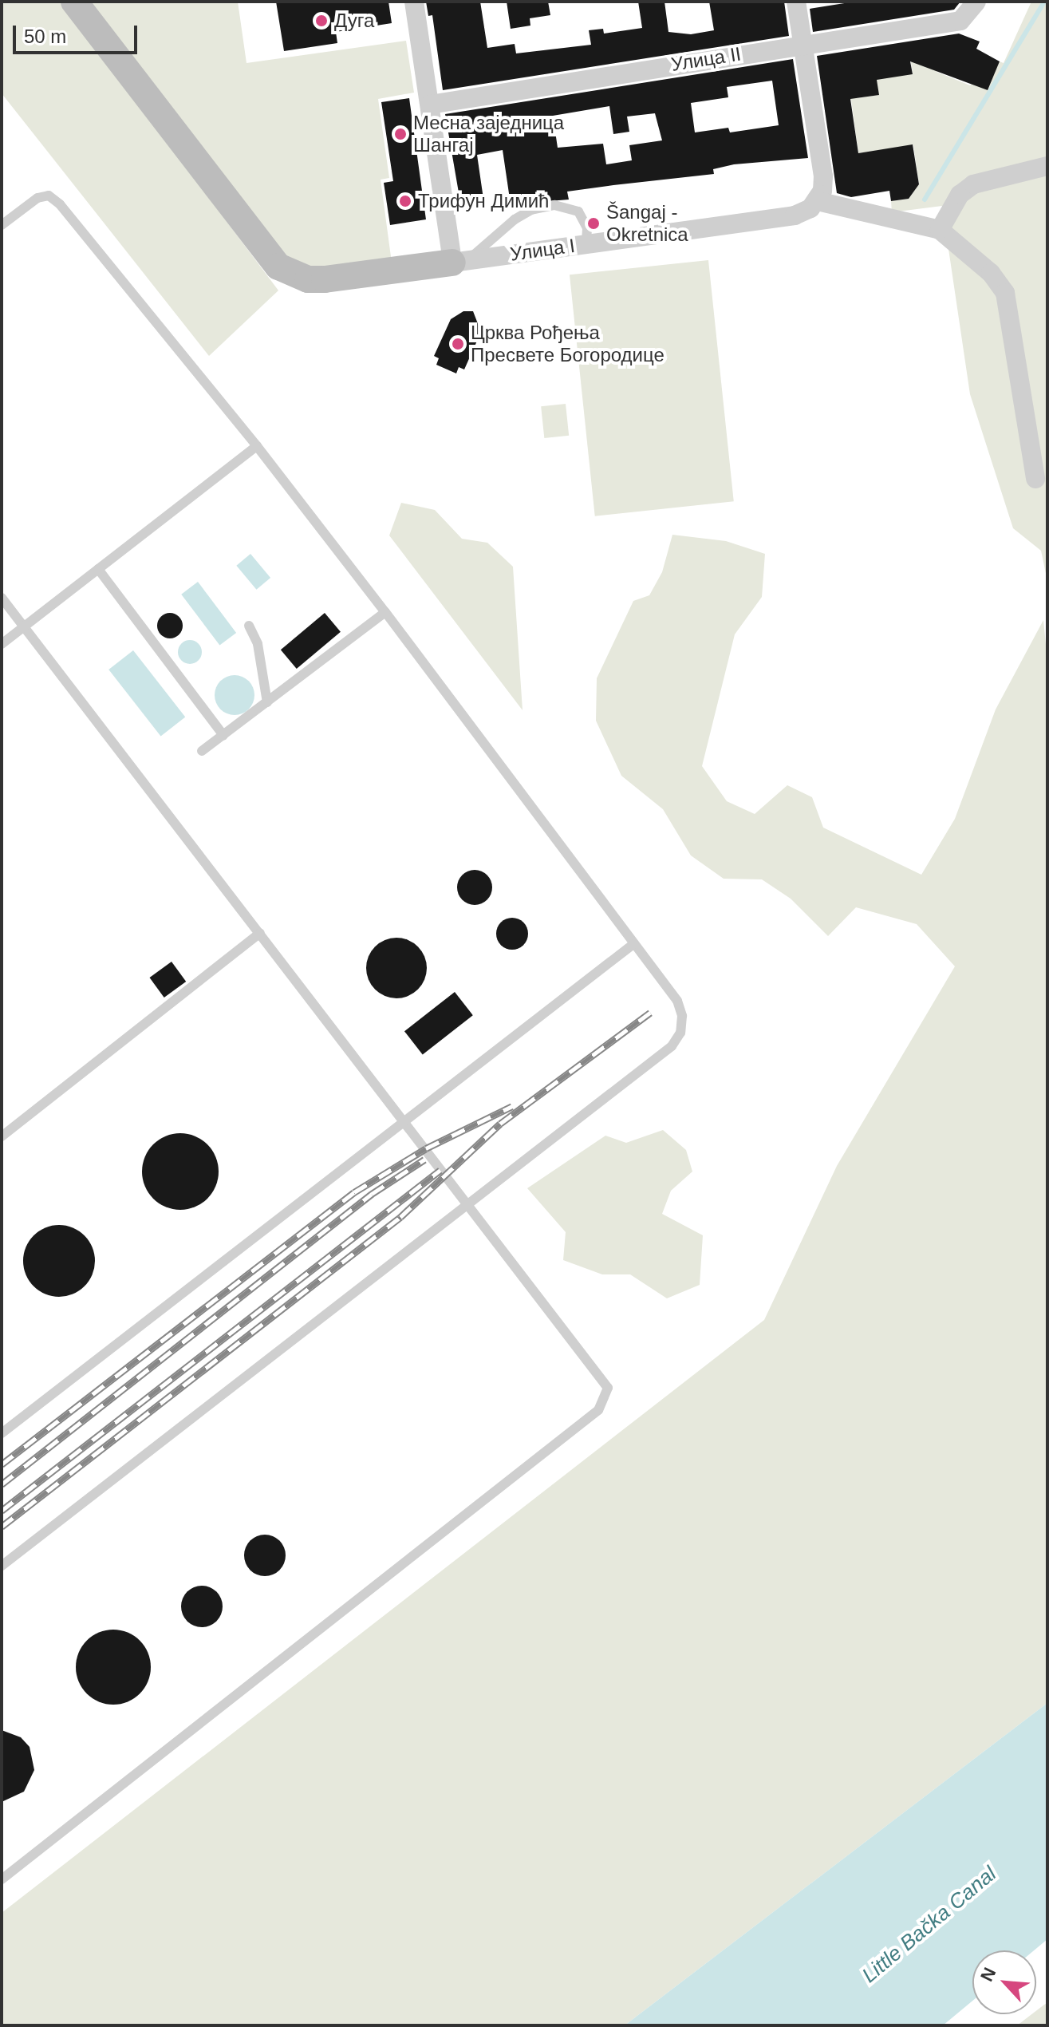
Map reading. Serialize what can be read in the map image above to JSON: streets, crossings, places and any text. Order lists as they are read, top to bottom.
{
  "streets": {
    "street": ["Улица II", "Улица I"]
  },
  "water": ["Little Bačka Canal"],
  "places": [
    "Дуга",
    "Месна заједница Шангај",
    "Трифун Димић",
    "Šangaj - Okretnica",
    "Црква Рођења Пресвете Богородице"
  ],
  "scale_bar": "50 m",
  "north": "top left"
}
